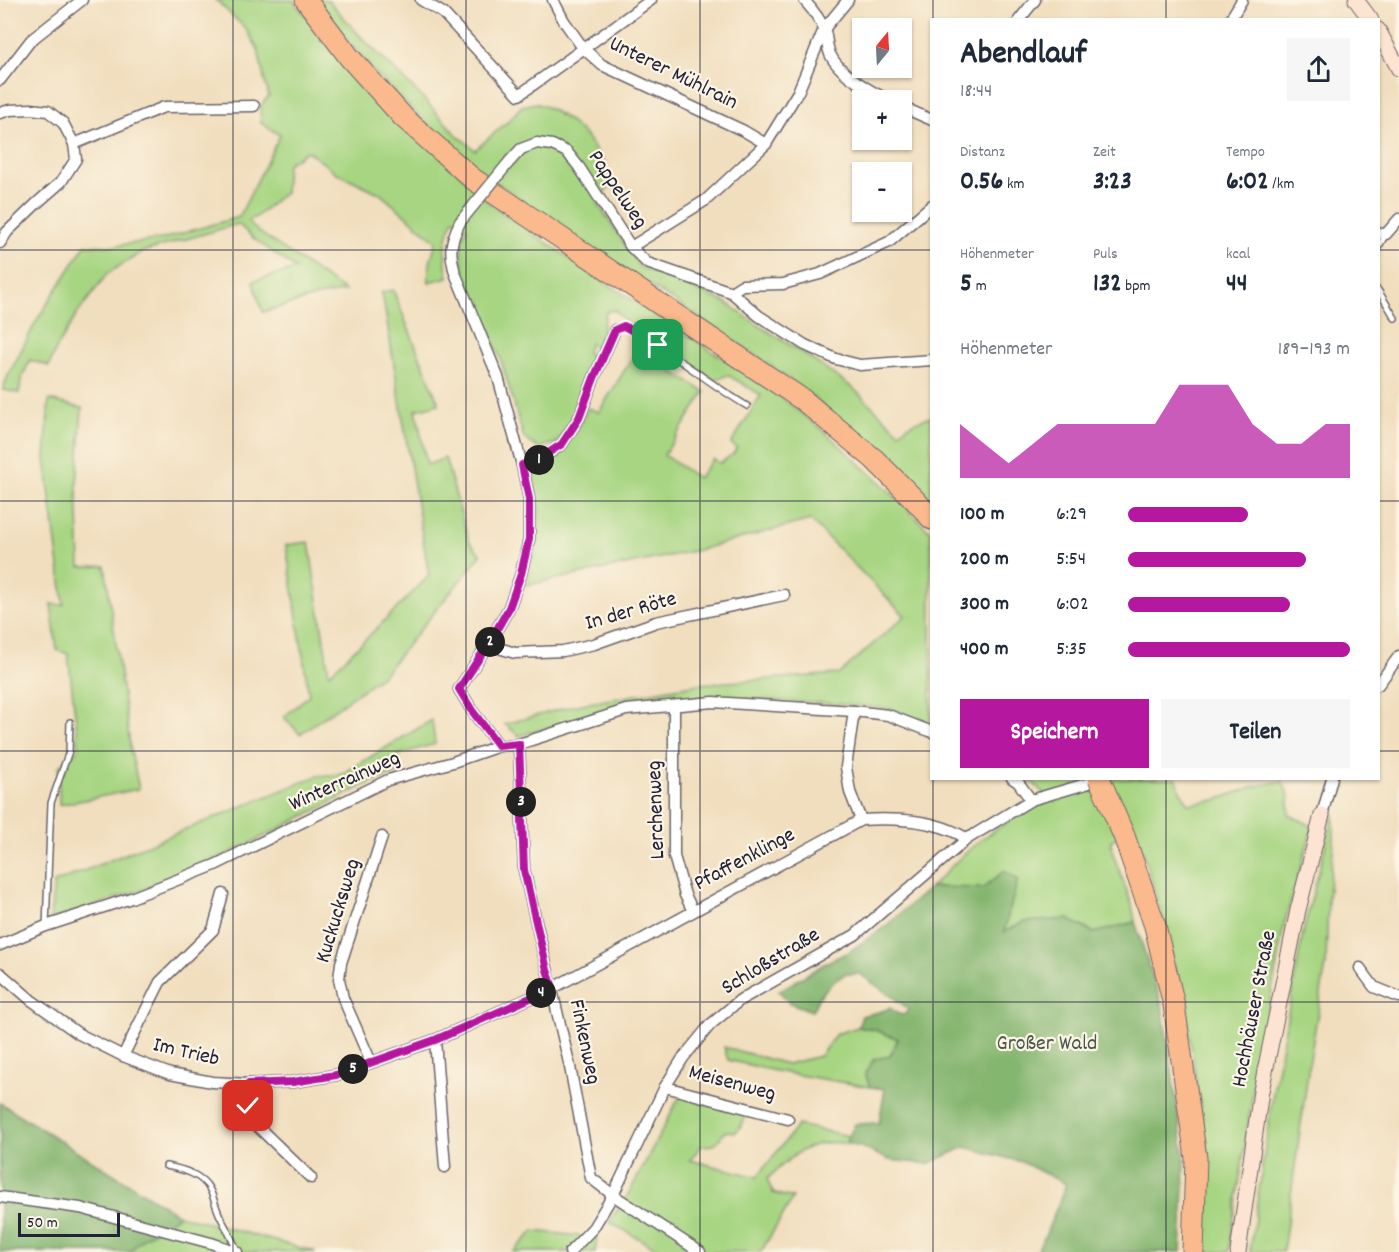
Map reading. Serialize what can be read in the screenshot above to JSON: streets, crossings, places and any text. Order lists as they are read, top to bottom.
{
  "streets": {
    "street": [
      "Unterer Mühlrain",
      "Pappelweg",
      "In der Röte",
      "Winterrainweg",
      "Lerchenweg",
      "Pfaffenklinge",
      "Kuckucksweg",
      "Schloßstraße",
      "Hochhäuser Straße",
      "Finkenweg",
      "Im Trieb",
      "Meisenweg"
    ]
  },
  "crossings": [
    ["Unterer Mühlrain", "Pappelweg"],
    ["Pappelweg", "In der Röte"],
    ["Pappelweg", "Winterrainweg"],
    ["Winterrainweg", "Lerchenweg"],
    ["Winterrainweg", "Finkenweg"],
    ["Lerchenweg", "Pfaffenklinge"],
    ["Pfaffenklinge", "Schloßstraße"],
    ["Pfaffenklinge", "Finkenweg"],
    ["Pfaffenklinge", "Im Trieb"],
    ["Kuckucksweg", "Im Trieb"],
    ["Schloßstraße", "Finkenweg"],
    ["Schloßstraße", "Meisenweg"],
    ["Finkenweg", "Im Trieb"]
  ],
  "parks": ["Großer Wald"],
  "scale_bar": "50 m",
  "north": "top",
  "page": {
    "map_buttons": ["+", "−"],
    "heading": ["Abendlauf", "18:44"],
    "stats": [
      ["Distanz", "0.56 km"],
      ["Zeit", "3:23"],
      ["Tempo", "6:02 /km"],
      ["Höhenmeter", "5 m"],
      ["Puls", "132 bpm"],
      ["kcal", "44"]
    ],
    "chart": ["Höhenmeter", "189–193 m"],
    "pins": [
      "1",
      "2",
      "3",
      "4",
      "5"
    ],
    "list": [
      {
        "name": "100 m",
        "note": "6:29"
      },
      {
        "name": "200 m",
        "note": "5:54"
      },
      {
        "name": "300 m",
        "note": "6:02"
      },
      {
        "name": "400 m",
        "note": "5:35"
      }
    ],
    "buttons": ["Speichern", "Teilen"],
    "scale": "50 m"
  }
}
